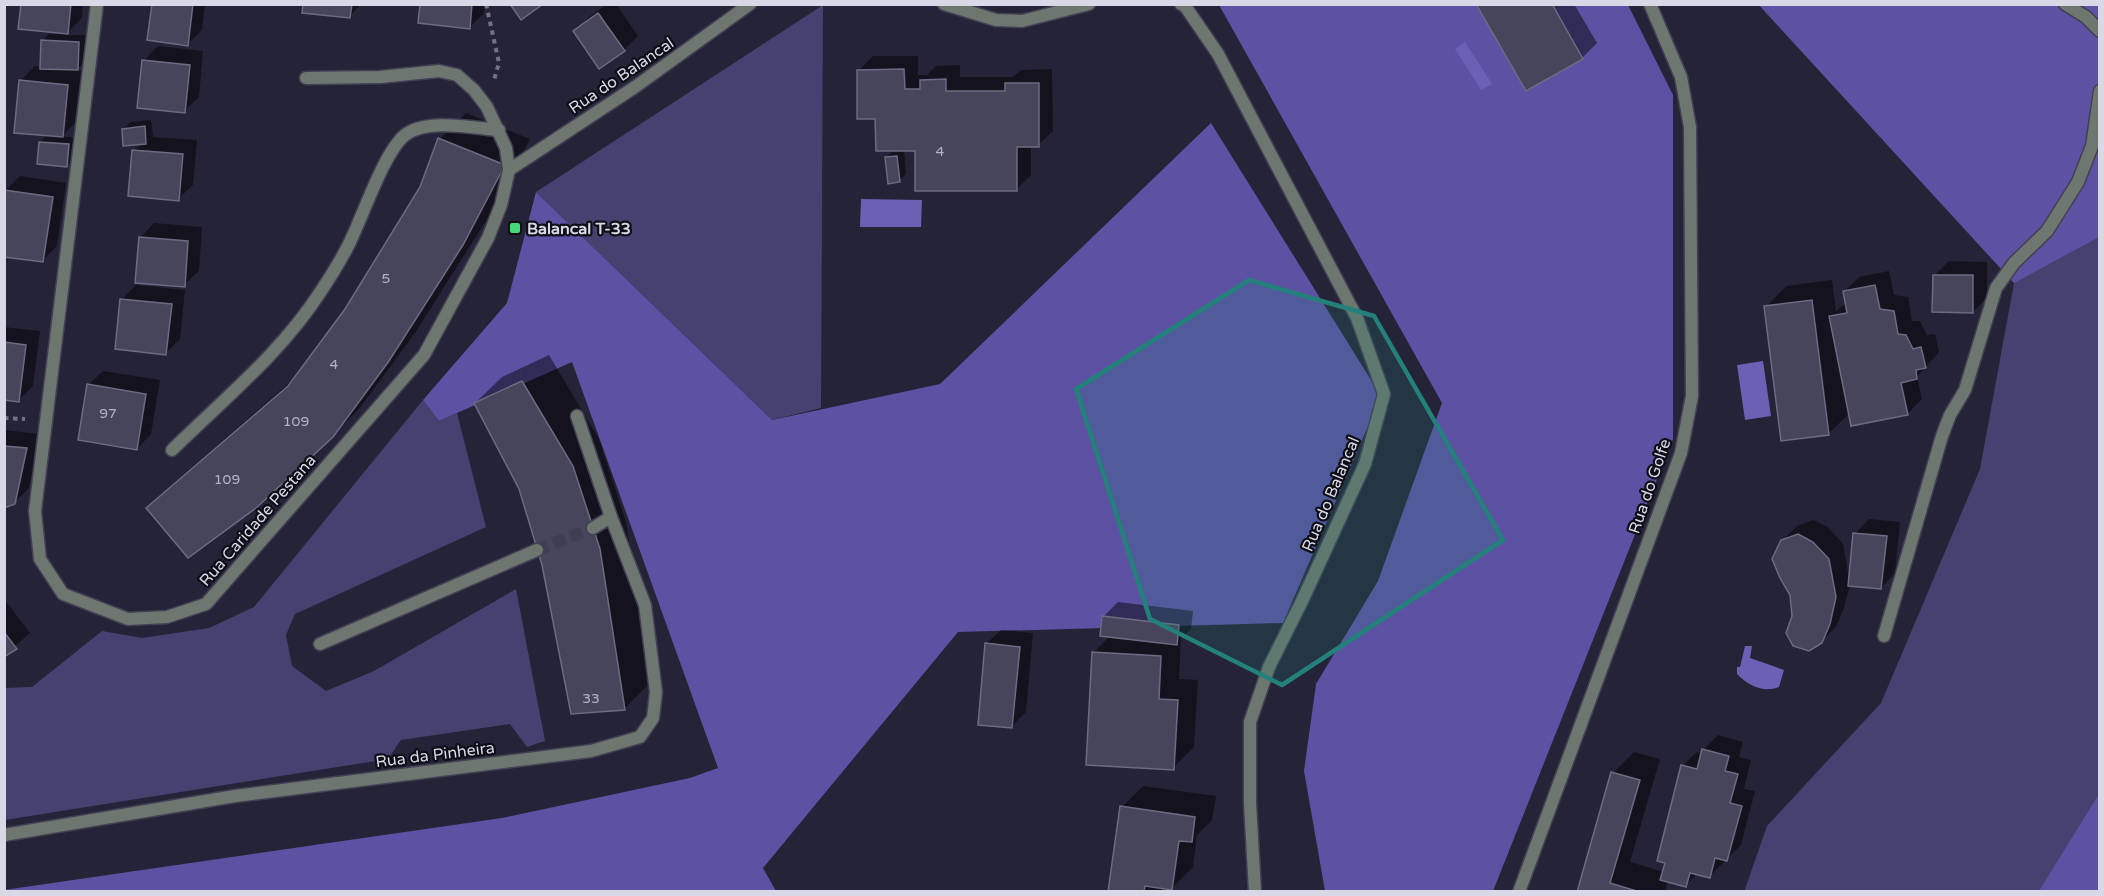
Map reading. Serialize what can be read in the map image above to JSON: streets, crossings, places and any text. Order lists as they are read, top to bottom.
{
  "streets": {
    "street": [
      "Rua do Balancal",
      "Rua do Golfe",
      "Rua Caridade Pestana",
      "Rua da Pinheira"
    ]
  },
  "crossings": [
    ["Rua do Balancal", "Rua Caridade Pestana"]
  ],
  "places": {
    "transit": ["Balancal T-33"]
  },
  "house_numbers": [
    "4",
    "5",
    "4",
    "97",
    "109",
    "109",
    "33"
  ]
}
